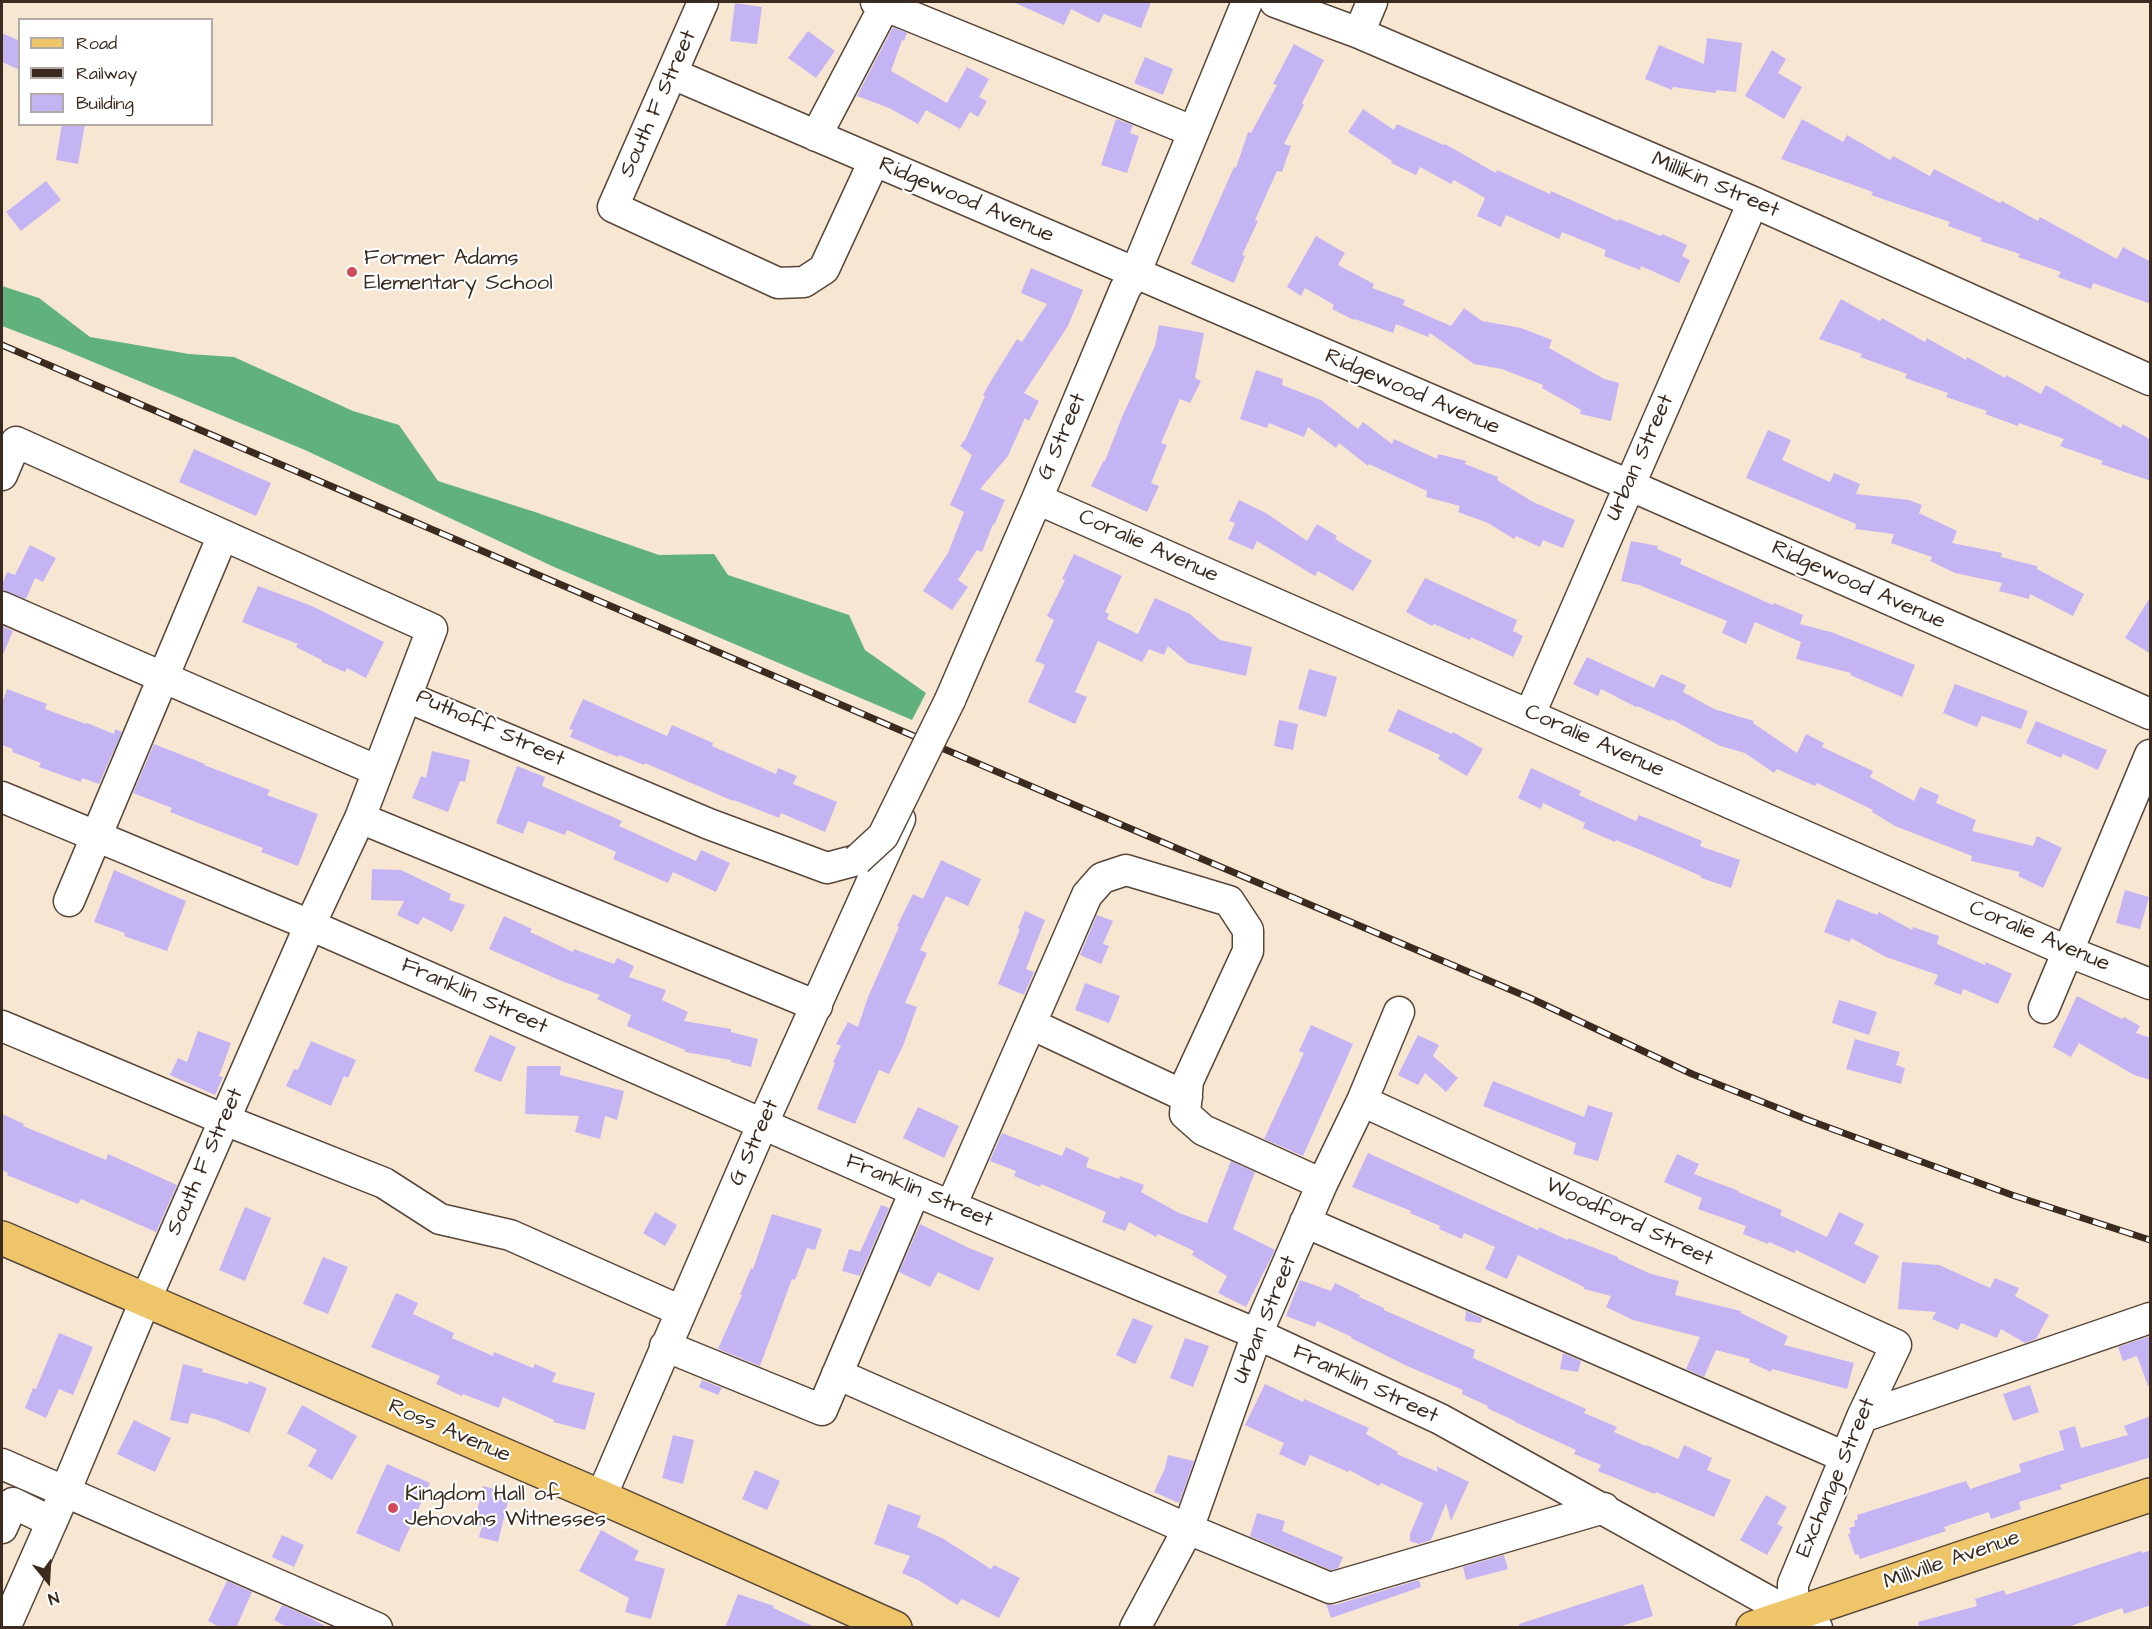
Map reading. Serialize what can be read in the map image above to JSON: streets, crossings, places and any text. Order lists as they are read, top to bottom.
{
  "streets": {
    "main road": ["Ross Avenue", "Millville Avenue"],
    "street": [
      "South F Street",
      "Millikin Street",
      "Ridgewood Avenue",
      "G Street",
      "Urban Street",
      "Coralie Avenue",
      "Puthoff Street",
      "Franklin Street",
      "Woodford Street",
      "Exchange Street"
    ]
  },
  "crossings": [
    ["South F Street", "Ridgewood Avenue"],
    ["South F Street", "Puthoff Street"],
    ["South F Street", "Franklin Street"],
    ["South F Street", "Ross Avenue"],
    ["Millikin Street", "Urban Street"],
    ["Ridgewood Avenue", "G Street"],
    ["Ridgewood Avenue", "Urban Street"],
    ["G Street", "Coralie Avenue"],
    ["G Street", "Puthoff Street"],
    ["G Street", "Franklin Street"],
    ["G Street", "Ross Avenue"],
    ["Urban Street", "Coralie Avenue"],
    ["Urban Street", "Franklin Street"],
    ["Urban Street", "Woodford Street"],
    ["Franklin Street", "Exchange Street"],
    ["Franklin Street", "Millville Avenue"],
    ["Woodford Street", "Exchange Street"],
    ["Exchange Street", "Millville Avenue"]
  ],
  "places": ["Former Adams Elementary School", "Kingdom Hall of Jehovahs Witnesses"],
  "legend": ["Road", "Railway", "Building"],
  "north": "bottom"
}
